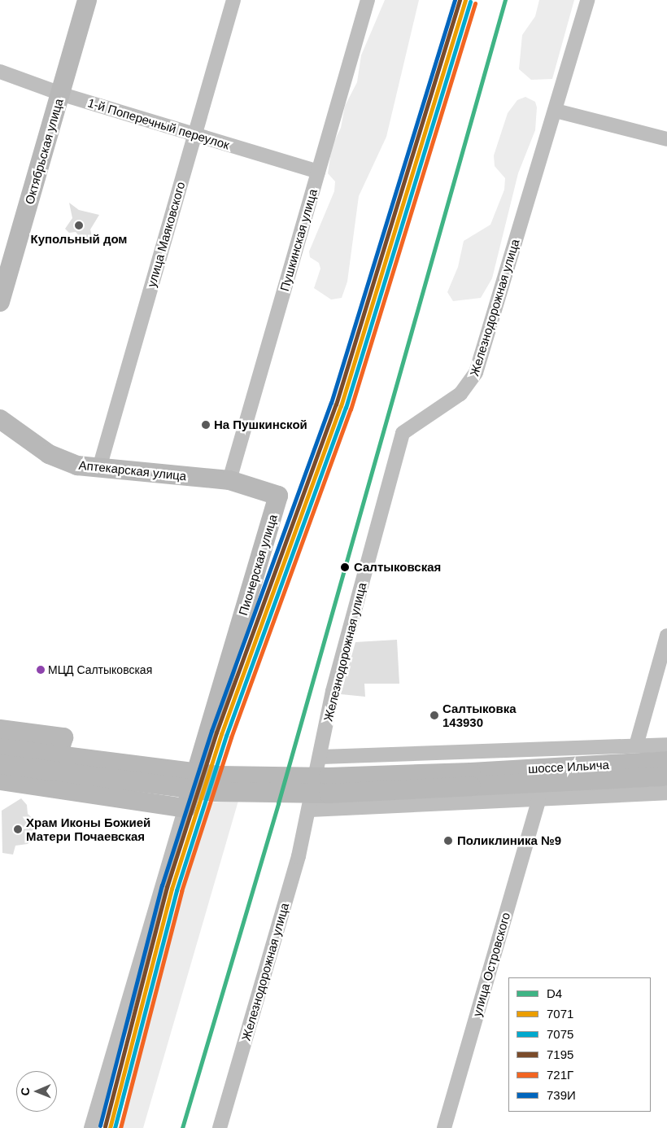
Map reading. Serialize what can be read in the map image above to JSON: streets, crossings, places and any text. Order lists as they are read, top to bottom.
{
  "streets": {
    "street": [
      "1-й Поперечный переулок",
      "Октябрьская улица",
      "улица Маяковского",
      "Пушкинская улица",
      "Железнодорожная улица",
      "Аптекарская улица",
      "Пионерская улица",
      "шоссе Ильича",
      "улица Островского"
    ]
  },
  "crossings": [
    ["1-й Поперечный переулок", "Октябрьская улица"],
    ["1-й Поперечный переулок", "улица Маяковского"],
    ["1-й Поперечный переулок", "Пушкинская улица"],
    ["улица Маяковского", "Аптекарская улица"],
    ["Пушкинская улица", "Аптекарская улица"],
    ["Пушкинская улица", "Пионерская улица"],
    ["Аптекарская улица", "Пионерская улица"]
  ],
  "places": [
    "Купольный дом",
    "На Пушкинской",
    "Салтыковская",
    "МЦД Салтыковская",
    "Салтыковка 143930",
    "Храм Иконы Божией Матери Почаевская",
    "Поликлиника №9"
  ],
  "lines": [
    "transit line D4",
    "transit line 7071",
    "transit line 7195",
    "transit line 739И",
    "transit line 7075",
    "transit line 721Г"
  ],
  "legend": [
    "D4",
    "7071",
    "7075",
    "7195",
    "721Г",
    "739И"
  ],
  "north": "left"
}
